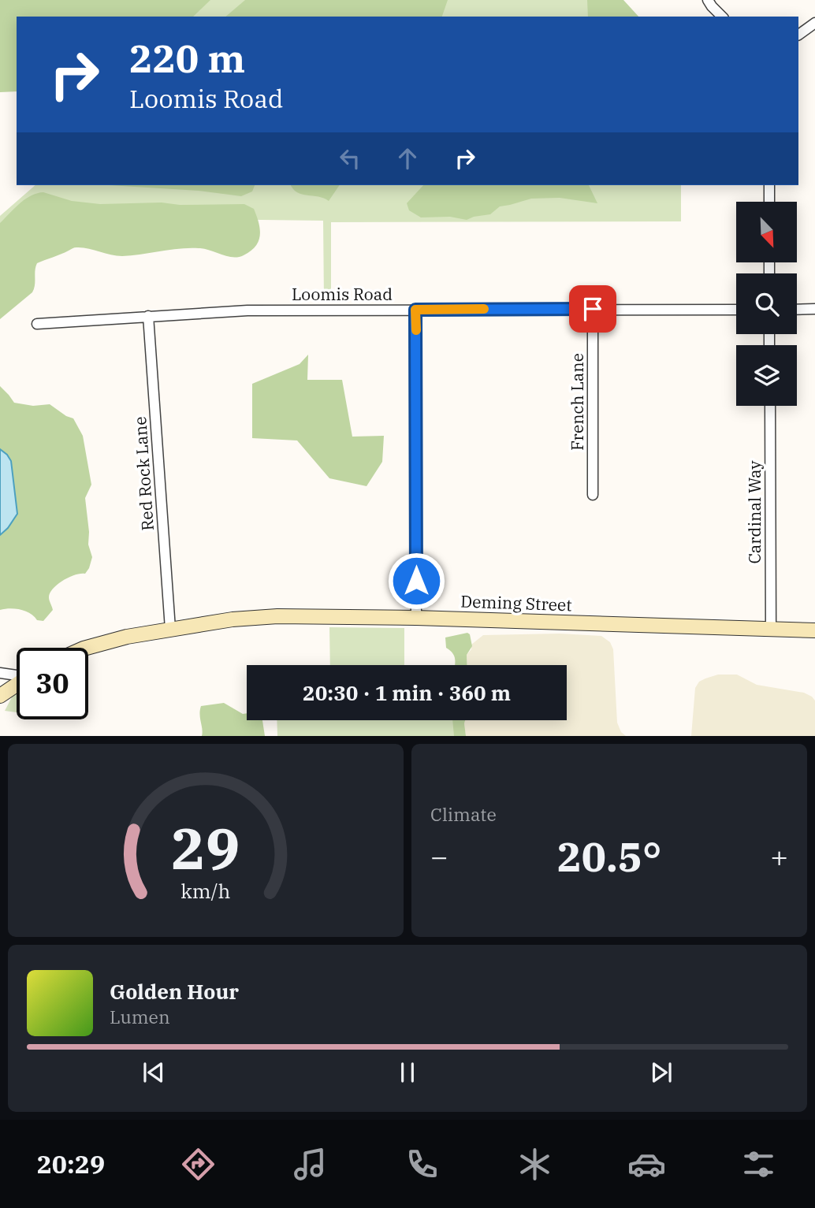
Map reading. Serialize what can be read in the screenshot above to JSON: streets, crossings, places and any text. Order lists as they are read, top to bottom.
{
  "streets": {
    "street": [
      "Loomis Road",
      "French Lane",
      "Red Rock Lane",
      "Cardinal Way",
      "Deming Street"
    ]
  },
  "crossings": [
    ["Loomis Road", "French Lane"],
    ["Loomis Road", "Red Rock Lane"],
    ["Red Rock Lane", "Deming Street"],
    ["Cardinal Way", "Deming Street"]
  ],
  "north": "bottom right",
  "page": {
    "turn": ["220 m", "Loomis Road"],
    "limit": "30",
    "trip": "20:30 · 1 min · 360 m",
    "tile": "Climate",
    "heat": ["−", "20.5°", "+"],
    "song": ["Golden Hour", "Lumen"],
    "tabs": "20:29",
    "gauge": ["29", "km/h"]
  }
}
